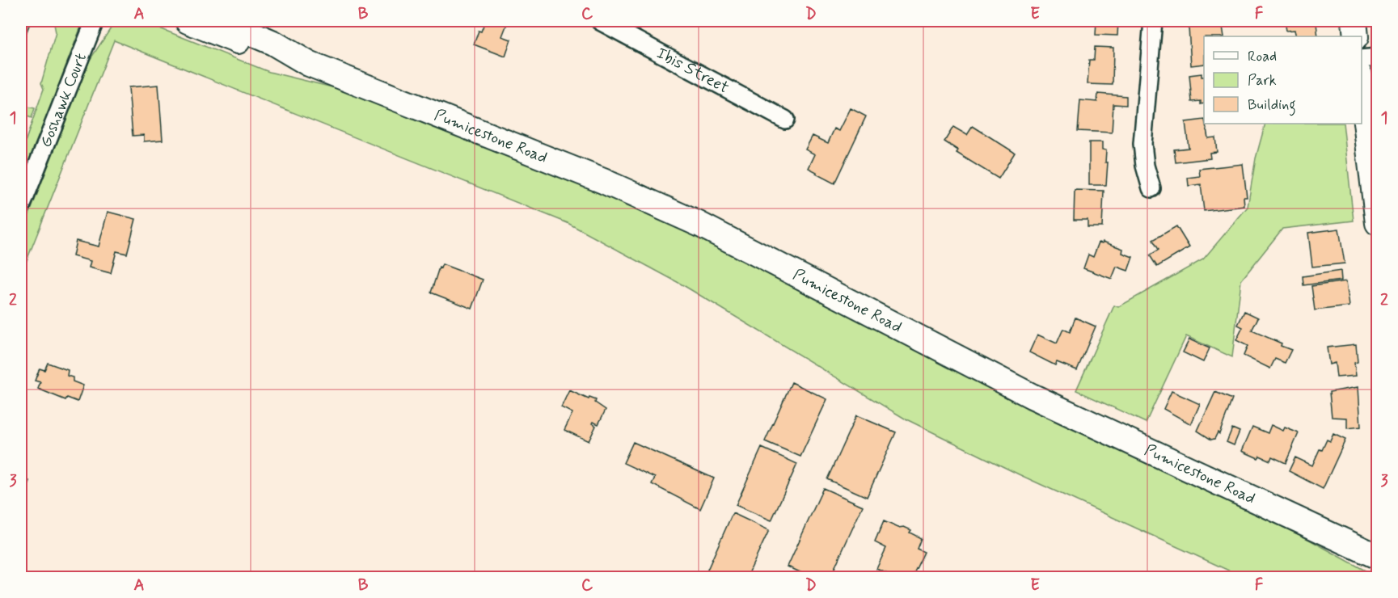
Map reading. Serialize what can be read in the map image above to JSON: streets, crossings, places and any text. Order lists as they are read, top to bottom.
{
  "streets": {
    "main road": ["Pumicestone Road"],
    "street": ["Ibis Street", "Goshawk Court"]
  },
  "legend": ["Road", "Park", "Building"],
  "grid": {
    "columns": [
      "A",
      "B",
      "C",
      "D",
      "E",
      "F"
    ],
    "rows": ["1", "2", "3"]
  }
}
